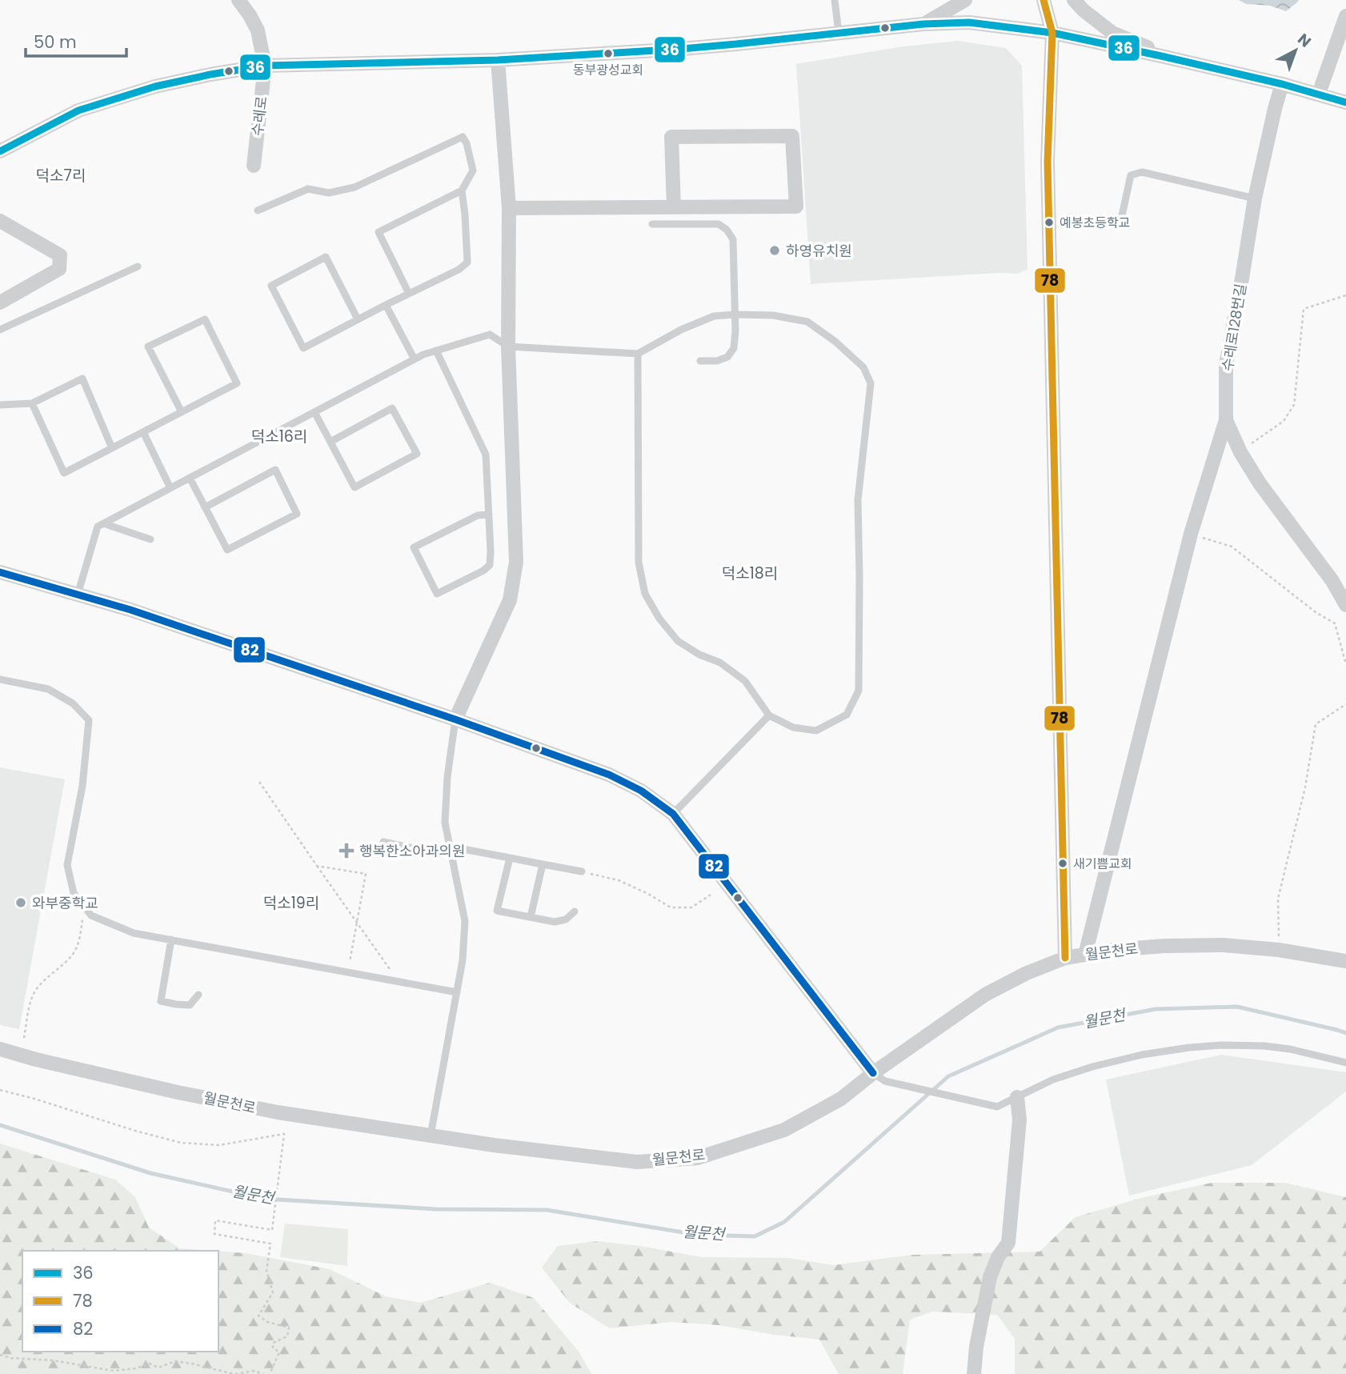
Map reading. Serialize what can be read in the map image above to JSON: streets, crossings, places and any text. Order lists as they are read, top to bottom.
{
  "streets": {
    "street": ["수레로", "수레로128번길", "월문천로"]
  },
  "districts": [
    "덕소7리",
    "덕소16리",
    "덕소18리",
    "덕소19리"
  ],
  "water": ["월문천"],
  "places": {
    "other": [
      "동부광성교회",
      "예봉초등학교",
      "하영유치원",
      "새기쁨교회",
      "와부중학교"
    ],
    "health": ["행복한소아과의원"]
  },
  "lines": ["transit line 78", "transit line 36", "transit line 82"],
  "legend": ["36", "78", "82"],
  "scale_bar": "50 m",
  "north": "top right"
}
